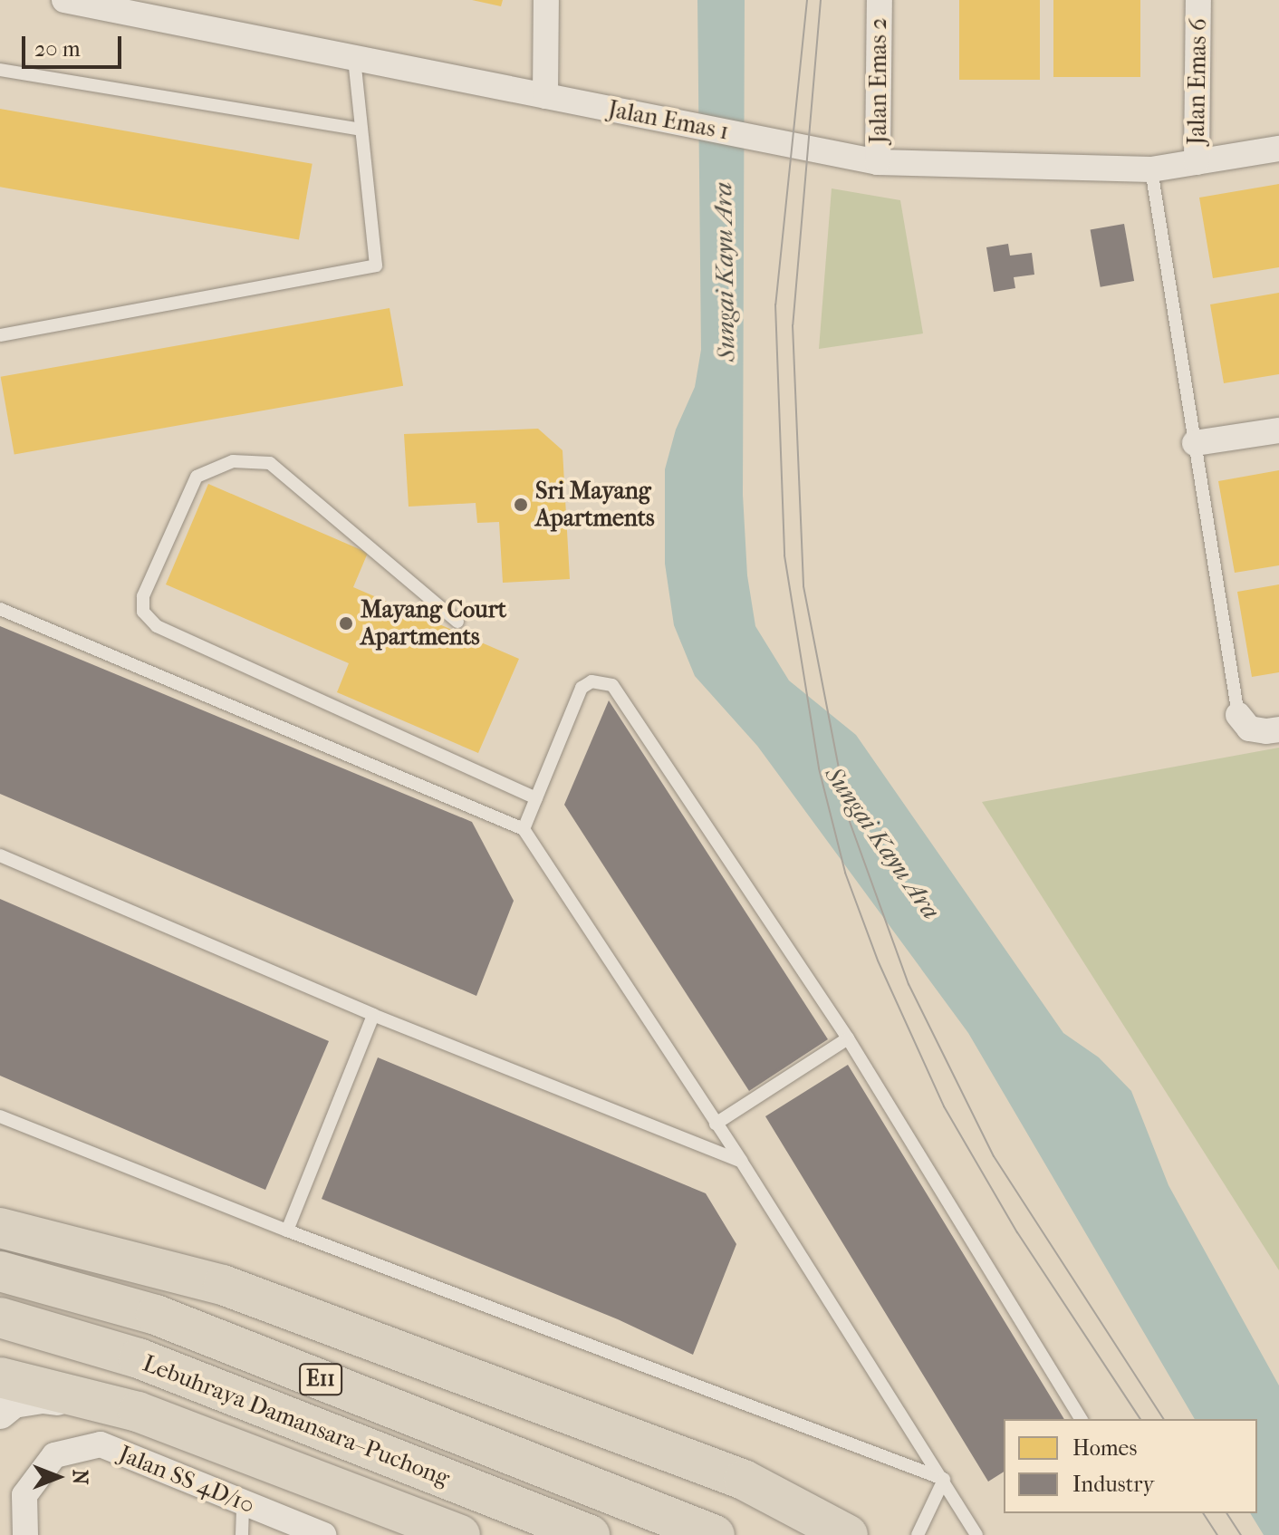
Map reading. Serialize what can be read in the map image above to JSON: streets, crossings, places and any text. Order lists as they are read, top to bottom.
{
  "streets": {
    "highway": ["E11", "Lebuhraya Damansara–Puchong"],
    "street": [
      "Jalan Emas 2",
      "Jalan Emas 6",
      "Jalan Emas 1",
      "Jalan SS 4D/10"
    ]
  },
  "crossings": [
    ["Jalan Emas 2", "Jalan Emas 1"],
    ["Jalan Emas 6", "Jalan Emas 1"]
  ],
  "water": ["Sungai Kayu Ara"],
  "places": ["Sri Mayang Apartments", "Mayang Court Apartments"],
  "legend": ["Homes", "Industry"],
  "scale_bar": "20 m",
  "north": "right"
}
